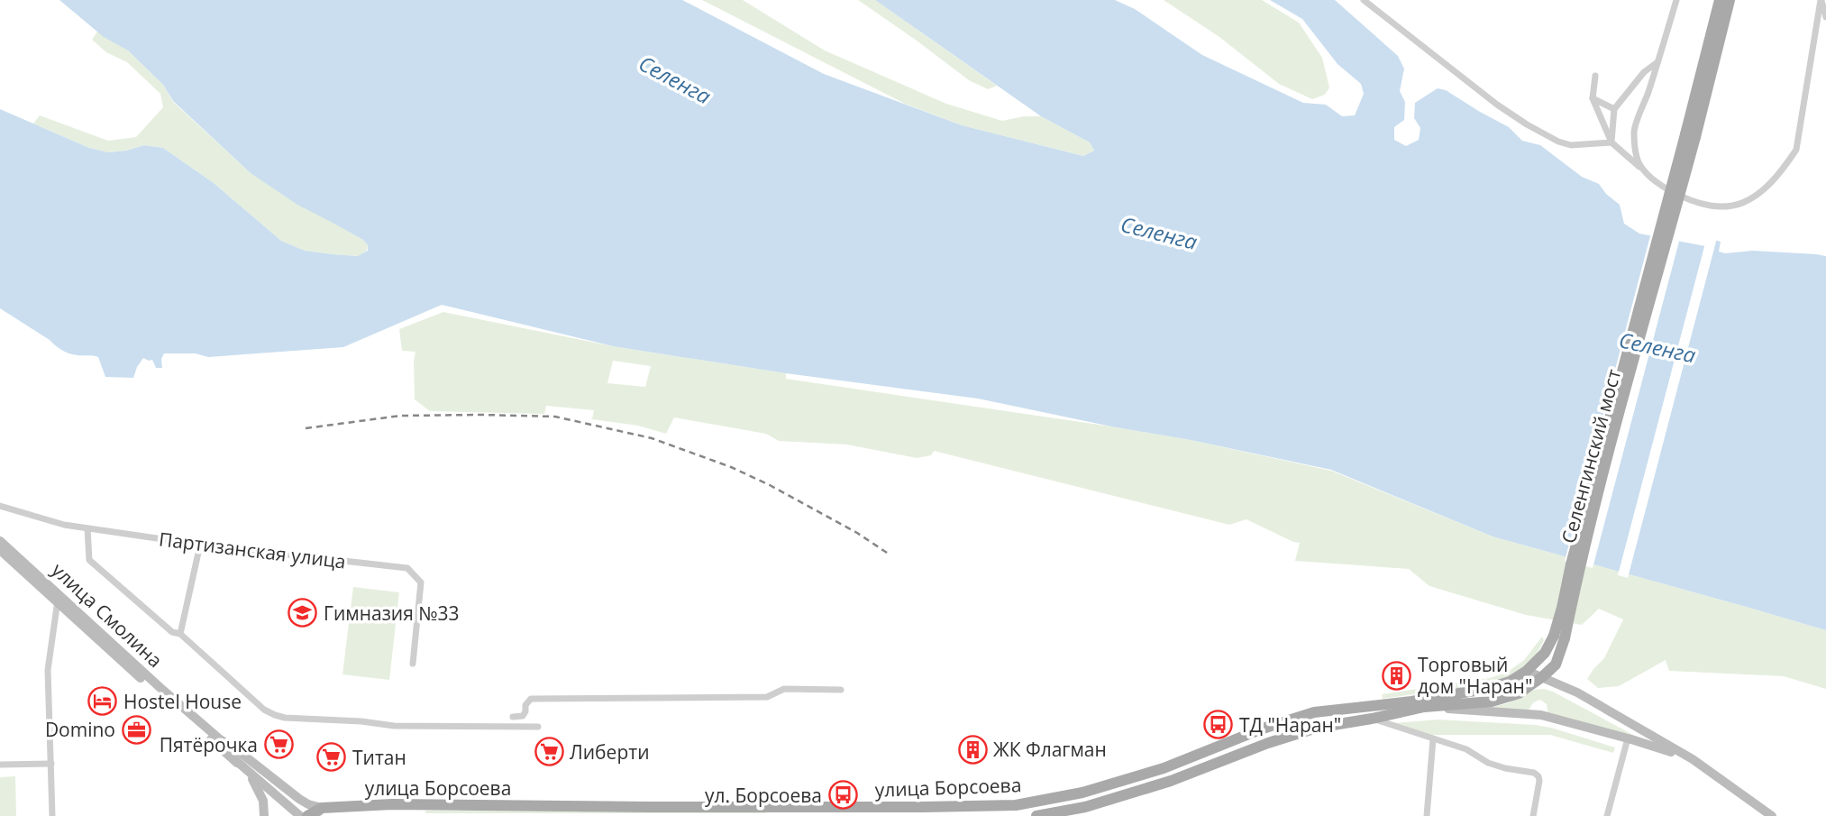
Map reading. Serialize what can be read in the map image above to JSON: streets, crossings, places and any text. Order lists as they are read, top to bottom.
{
  "streets": {
    "main road": ["Селенгинский мост", "улица Смолина", "улица Борсоева"],
    "street": ["Партизанская улица"]
  },
  "crossings": [
    ["Селенгинский мост", "улица Борсоева"],
    ["улица Смолина", "улица Борсоева"]
  ],
  "water": ["Селенга"],
  "places": {
    "school or university": ["Гимназия №33"],
    "building": ["Торговый дом \"Наран\"", "ЖК Флагман"],
    "hotel": ["Hostel House"],
    "bus stop": ["ТД \"Наран\"", "ул. Борсоева"],
    "office": ["Domino"],
    "supermarket": ["Пятёрочка", "Либерти", "Титан"]
  }
}
